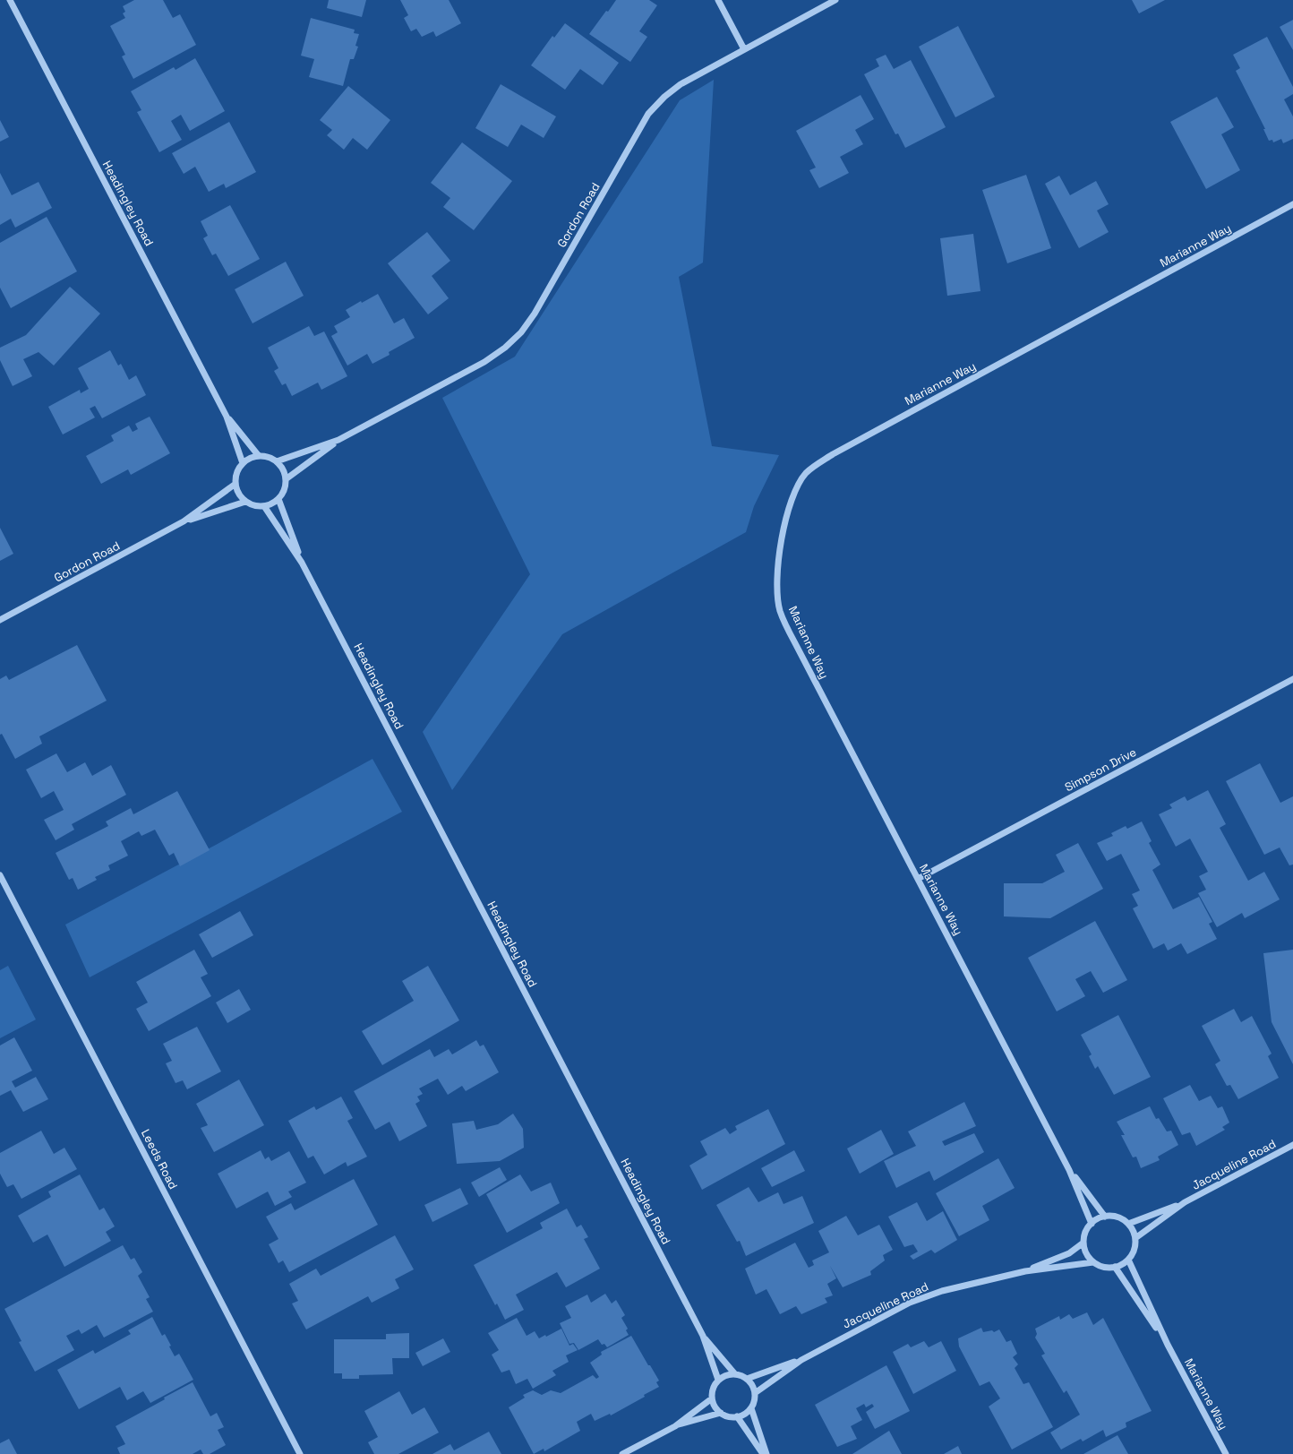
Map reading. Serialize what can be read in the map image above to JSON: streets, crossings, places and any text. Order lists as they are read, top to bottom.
{
  "streets": {
    "street": [
      "Headingley Road",
      "Gordon Road",
      "Marianne Way",
      "Simpson Drive",
      "Leeds Road",
      "Jacqueline Road"
    ]
  },
  "crossings": [
    ["Headingley Road", "Gordon Road"],
    ["Headingley Road", "Jacqueline Road"],
    ["Marianne Way", "Simpson Drive"],
    ["Marianne Way", "Jacqueline Road"]
  ]
}
